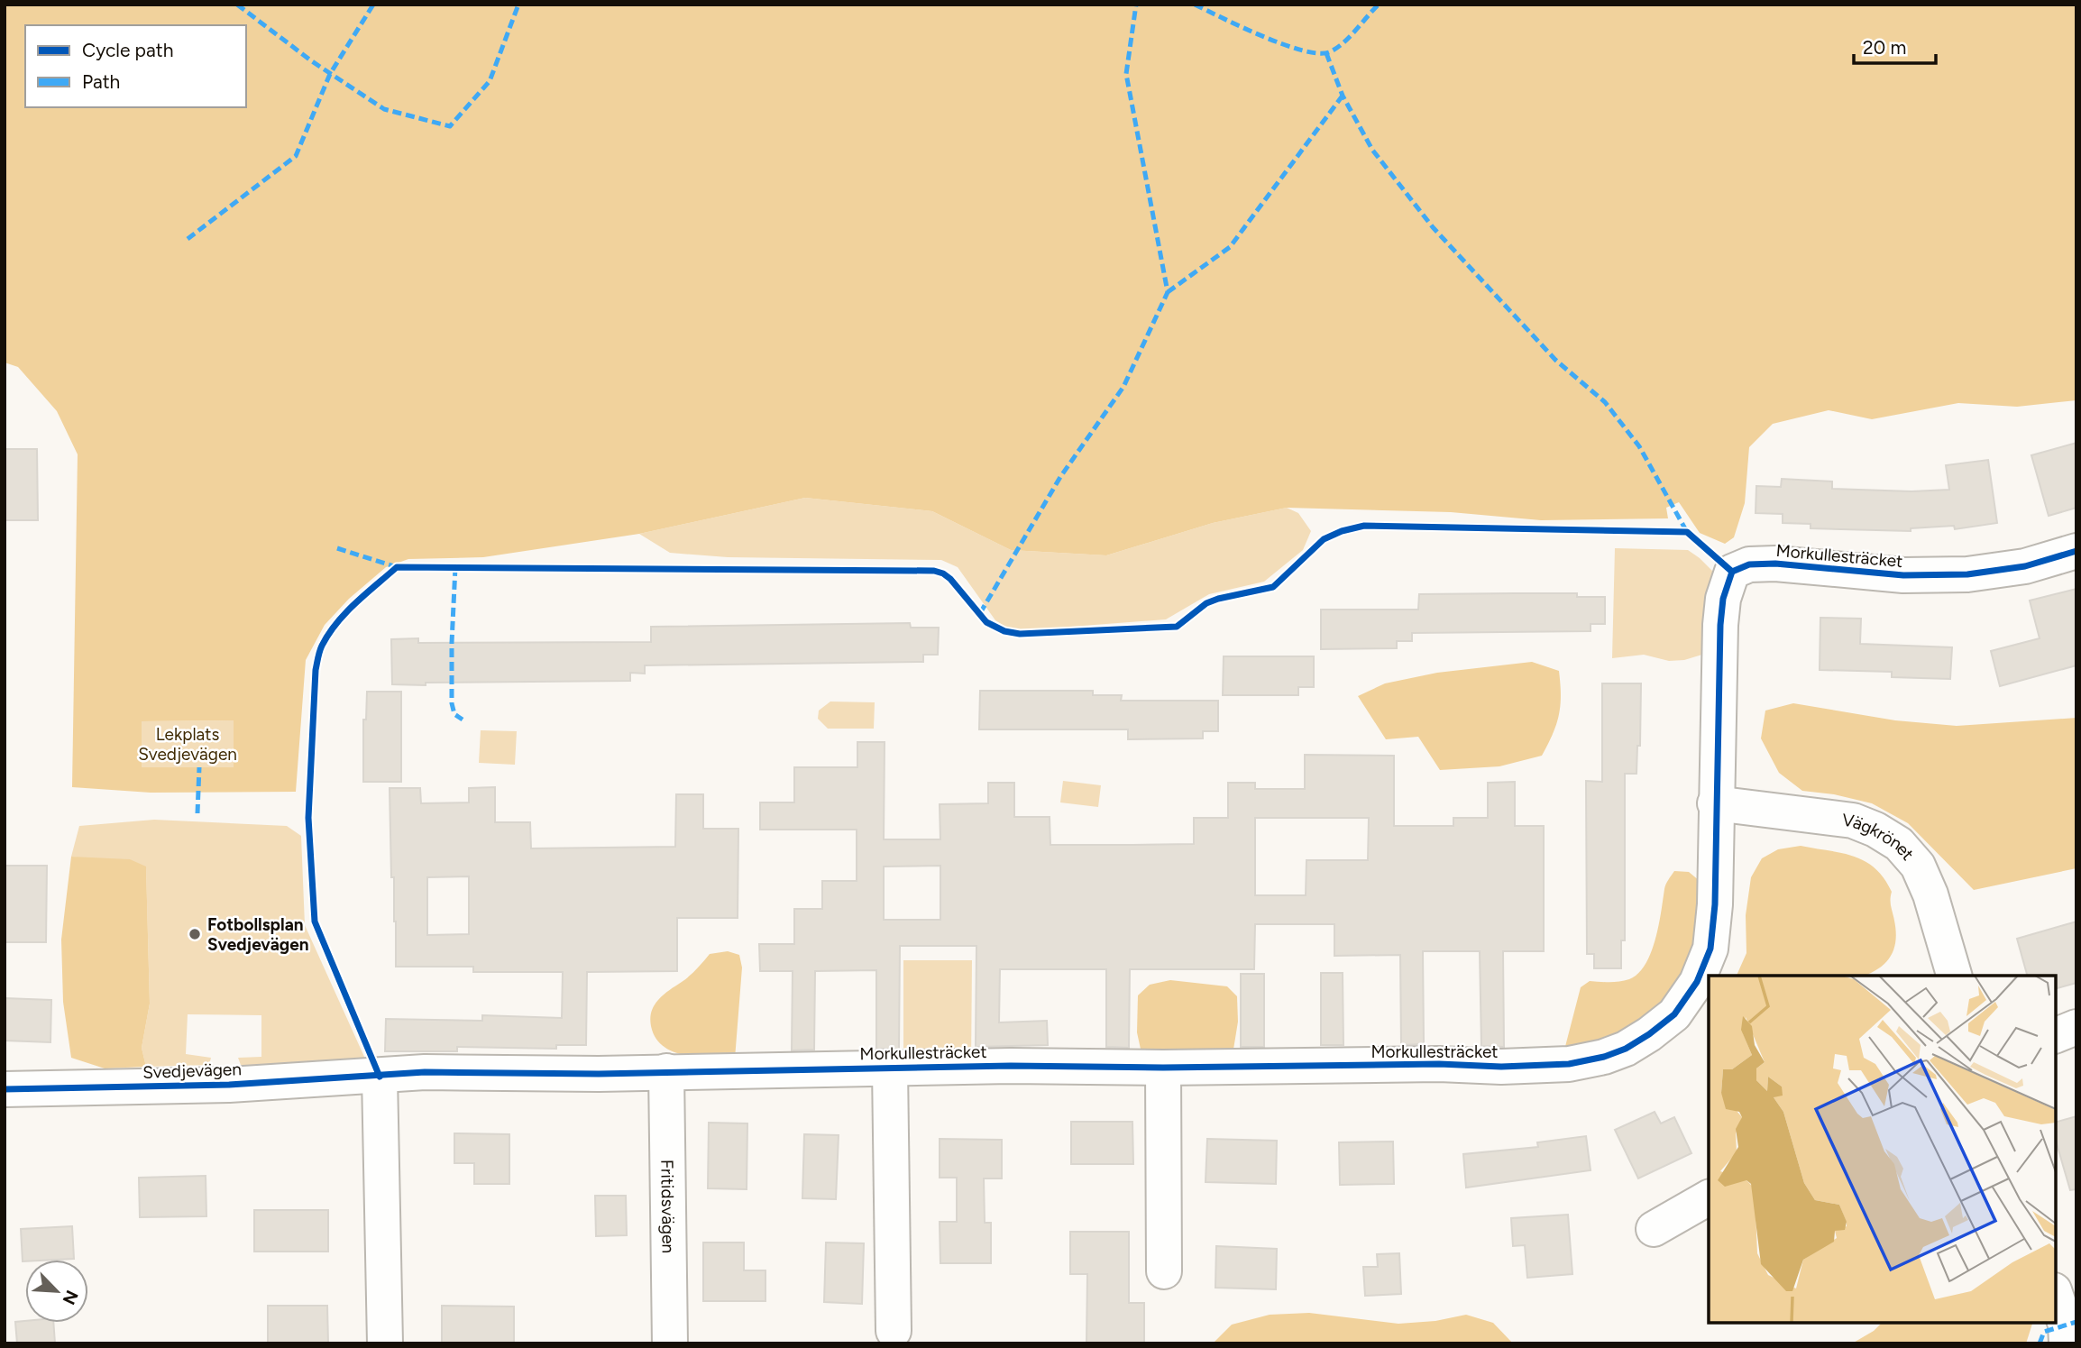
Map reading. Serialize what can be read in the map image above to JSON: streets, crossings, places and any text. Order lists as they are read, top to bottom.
{
  "streets": {
    "street": [
      "Morkullesträcket",
      "Vägkrönet",
      "Svedjevägen",
      "Fritidsvägen"
    ]
  },
  "crossings": [
    ["Morkullesträcket", "Vägkrönet"],
    ["Morkullesträcket", "Svedjevägen"],
    ["Morkullesträcket", "Fritidsvägen"]
  ],
  "parks": ["Lekplats Svedjevägen"],
  "places": ["Fotbollsplan Svedjevägen"],
  "legend": ["Cycle path", "Path"],
  "scale_bar": "20 m",
  "north": "bottom right"
}
